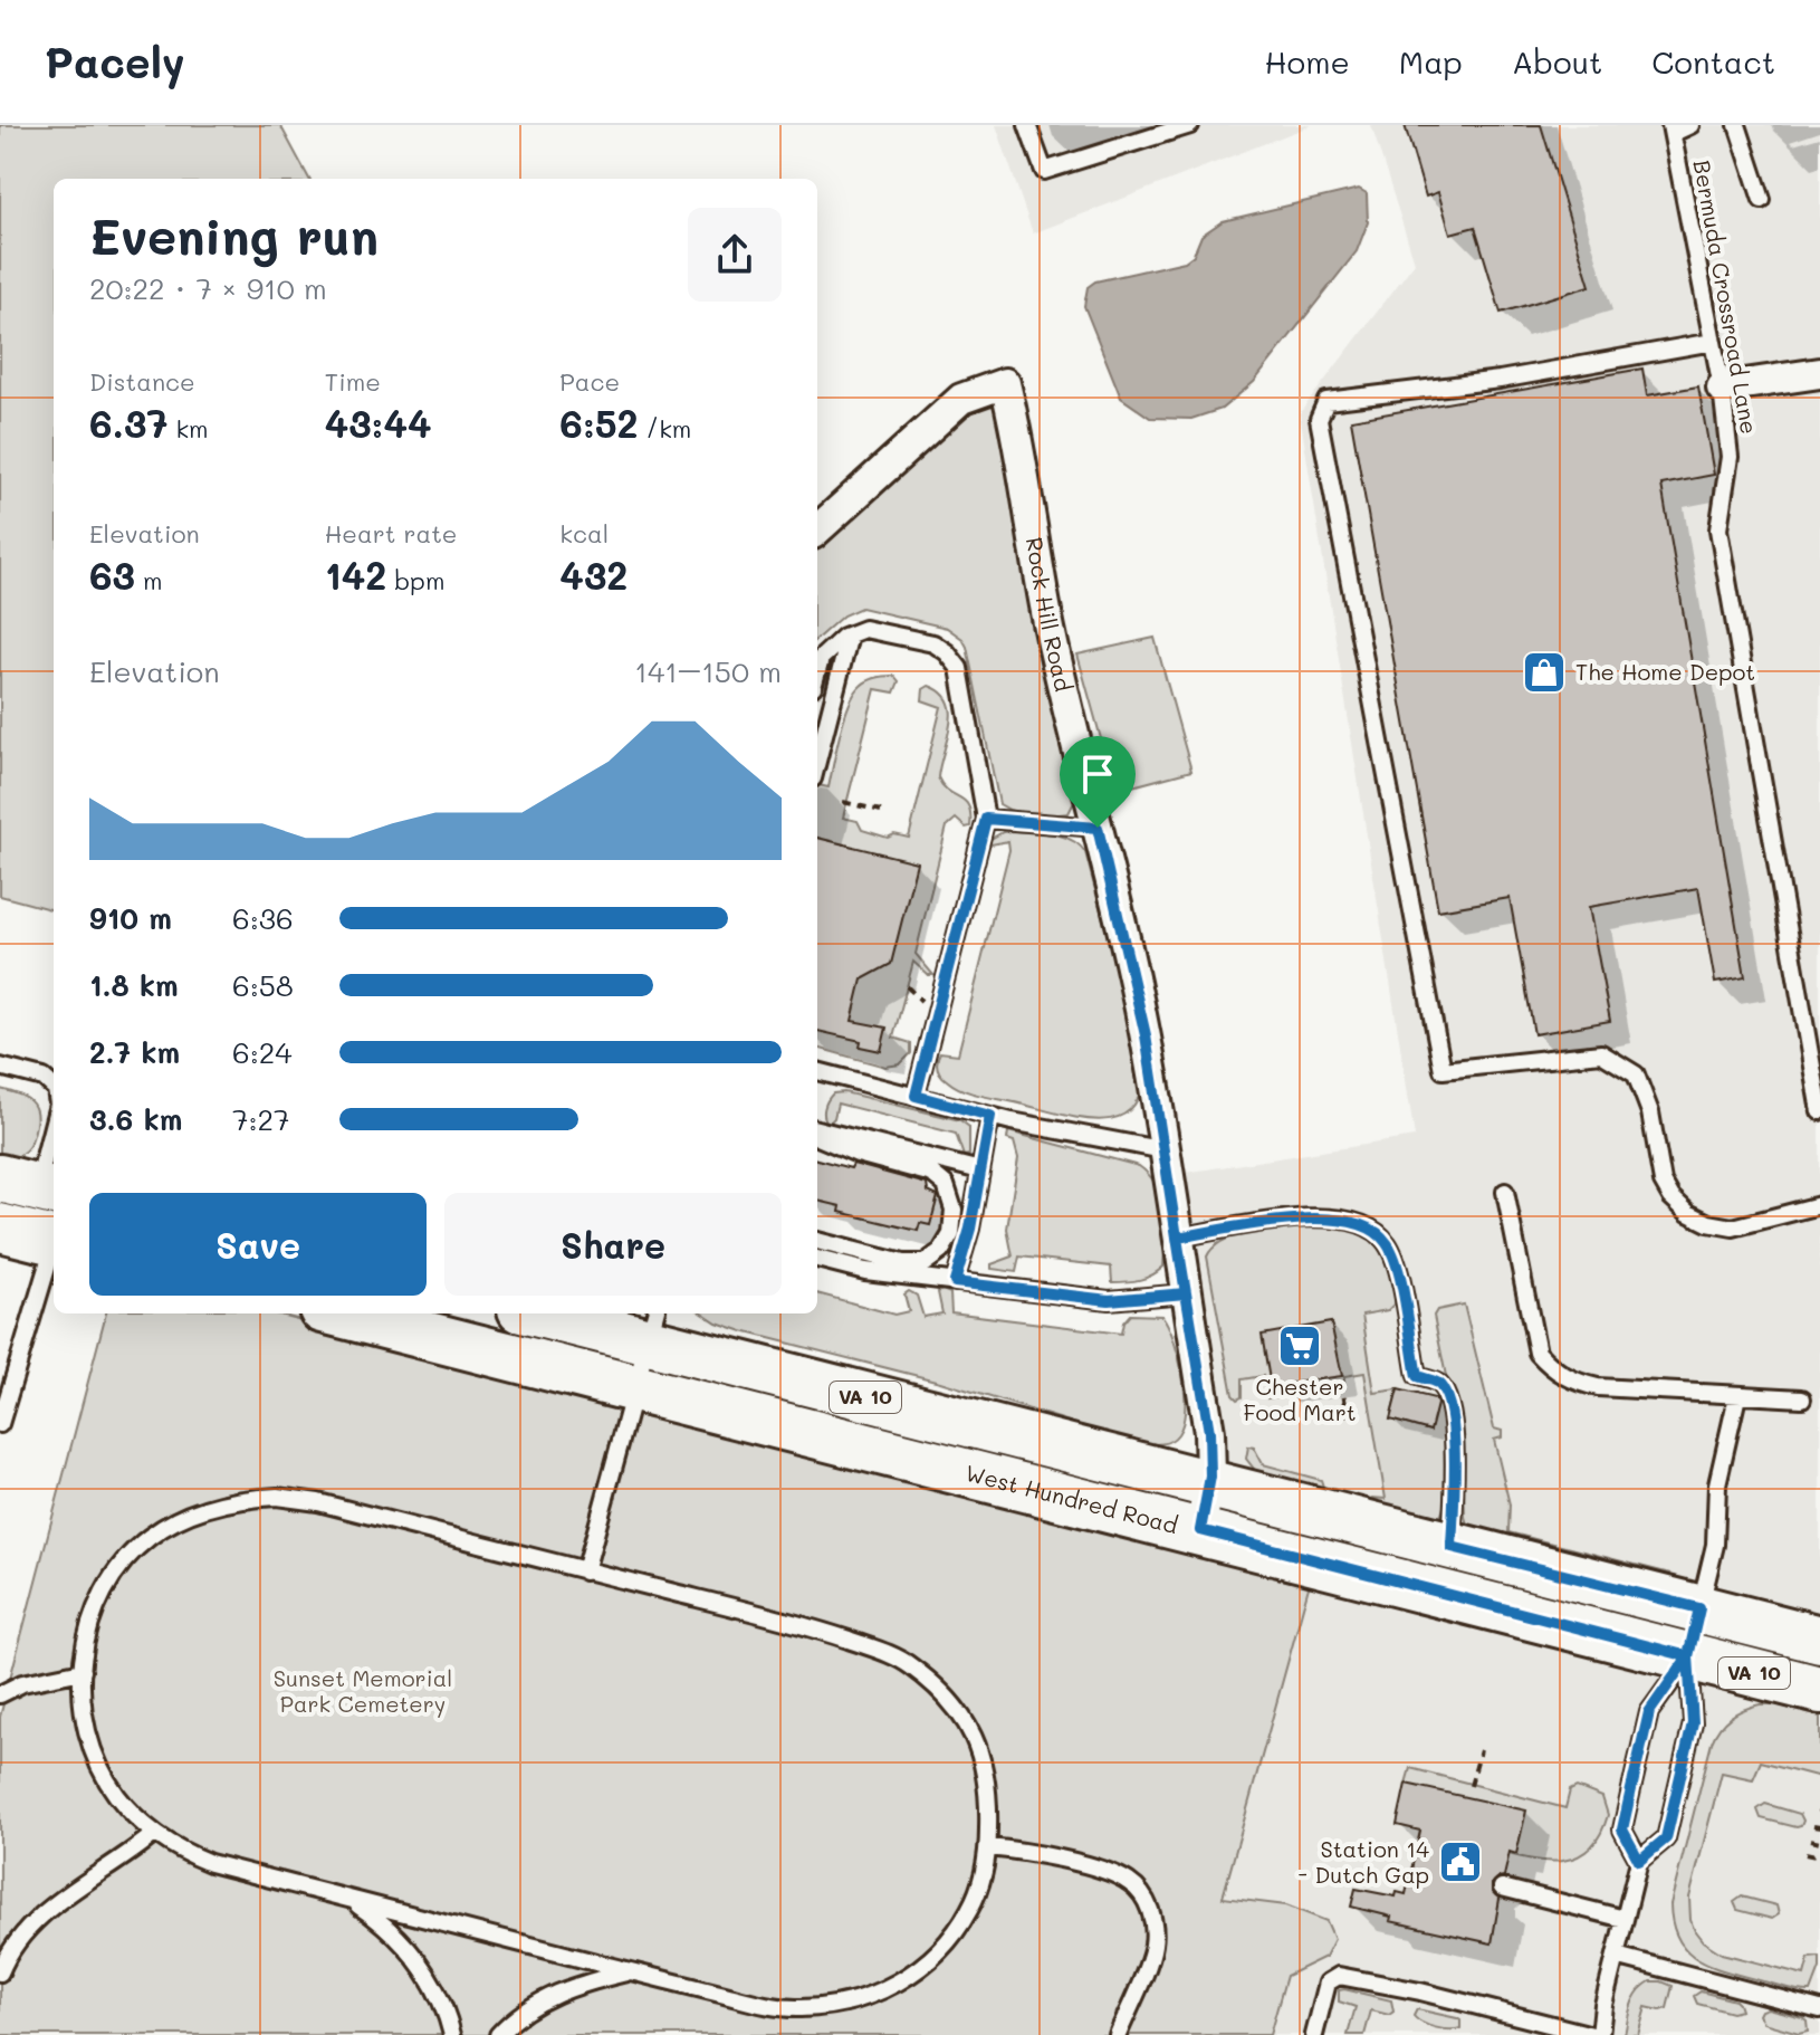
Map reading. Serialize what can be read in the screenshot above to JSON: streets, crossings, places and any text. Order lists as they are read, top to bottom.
{
  "streets": {
    "main road": ["VA 10", "West Hundred Road"],
    "street": ["Rock Hill Road"],
    "lane": ["Bermuda Crossroad Lane"]
  },
  "crossings": [
    ["Rock Hill Road", "West Hundred Road"]
  ],
  "parks": ["Sunset Memorial Park Cemetery"],
  "places": {
    "shop": ["The Home Depot"],
    "supermarket": ["Chester Food Mart"],
    "public building": ["Station 14 - Dutch Gap"]
  },
  "page": {
    "header": "Pacely",
    "nav": [
      "Home",
      "Map",
      "About",
      "Contact"
    ],
    "heading": ["Evening run", "20:22 · 7 × 910 m"],
    "stats": [
      ["Distance", "6.37 km"],
      ["Time", "43:44"],
      ["Pace", "6:52 /km"],
      ["Elevation", "63 m"],
      ["Heart rate", "142 bpm"],
      ["kcal", "432"]
    ],
    "chart": ["Elevation", "141–150 m"],
    "list": [
      {
        "name": "910 m",
        "note": "6:36"
      },
      {
        "name": "1.8 km",
        "note": "6:58"
      },
      {
        "name": "2.7 km",
        "note": "6:24"
      },
      {
        "name": "3.6 km",
        "note": "7:27"
      }
    ],
    "buttons": ["Save", "Share"]
  }
}
